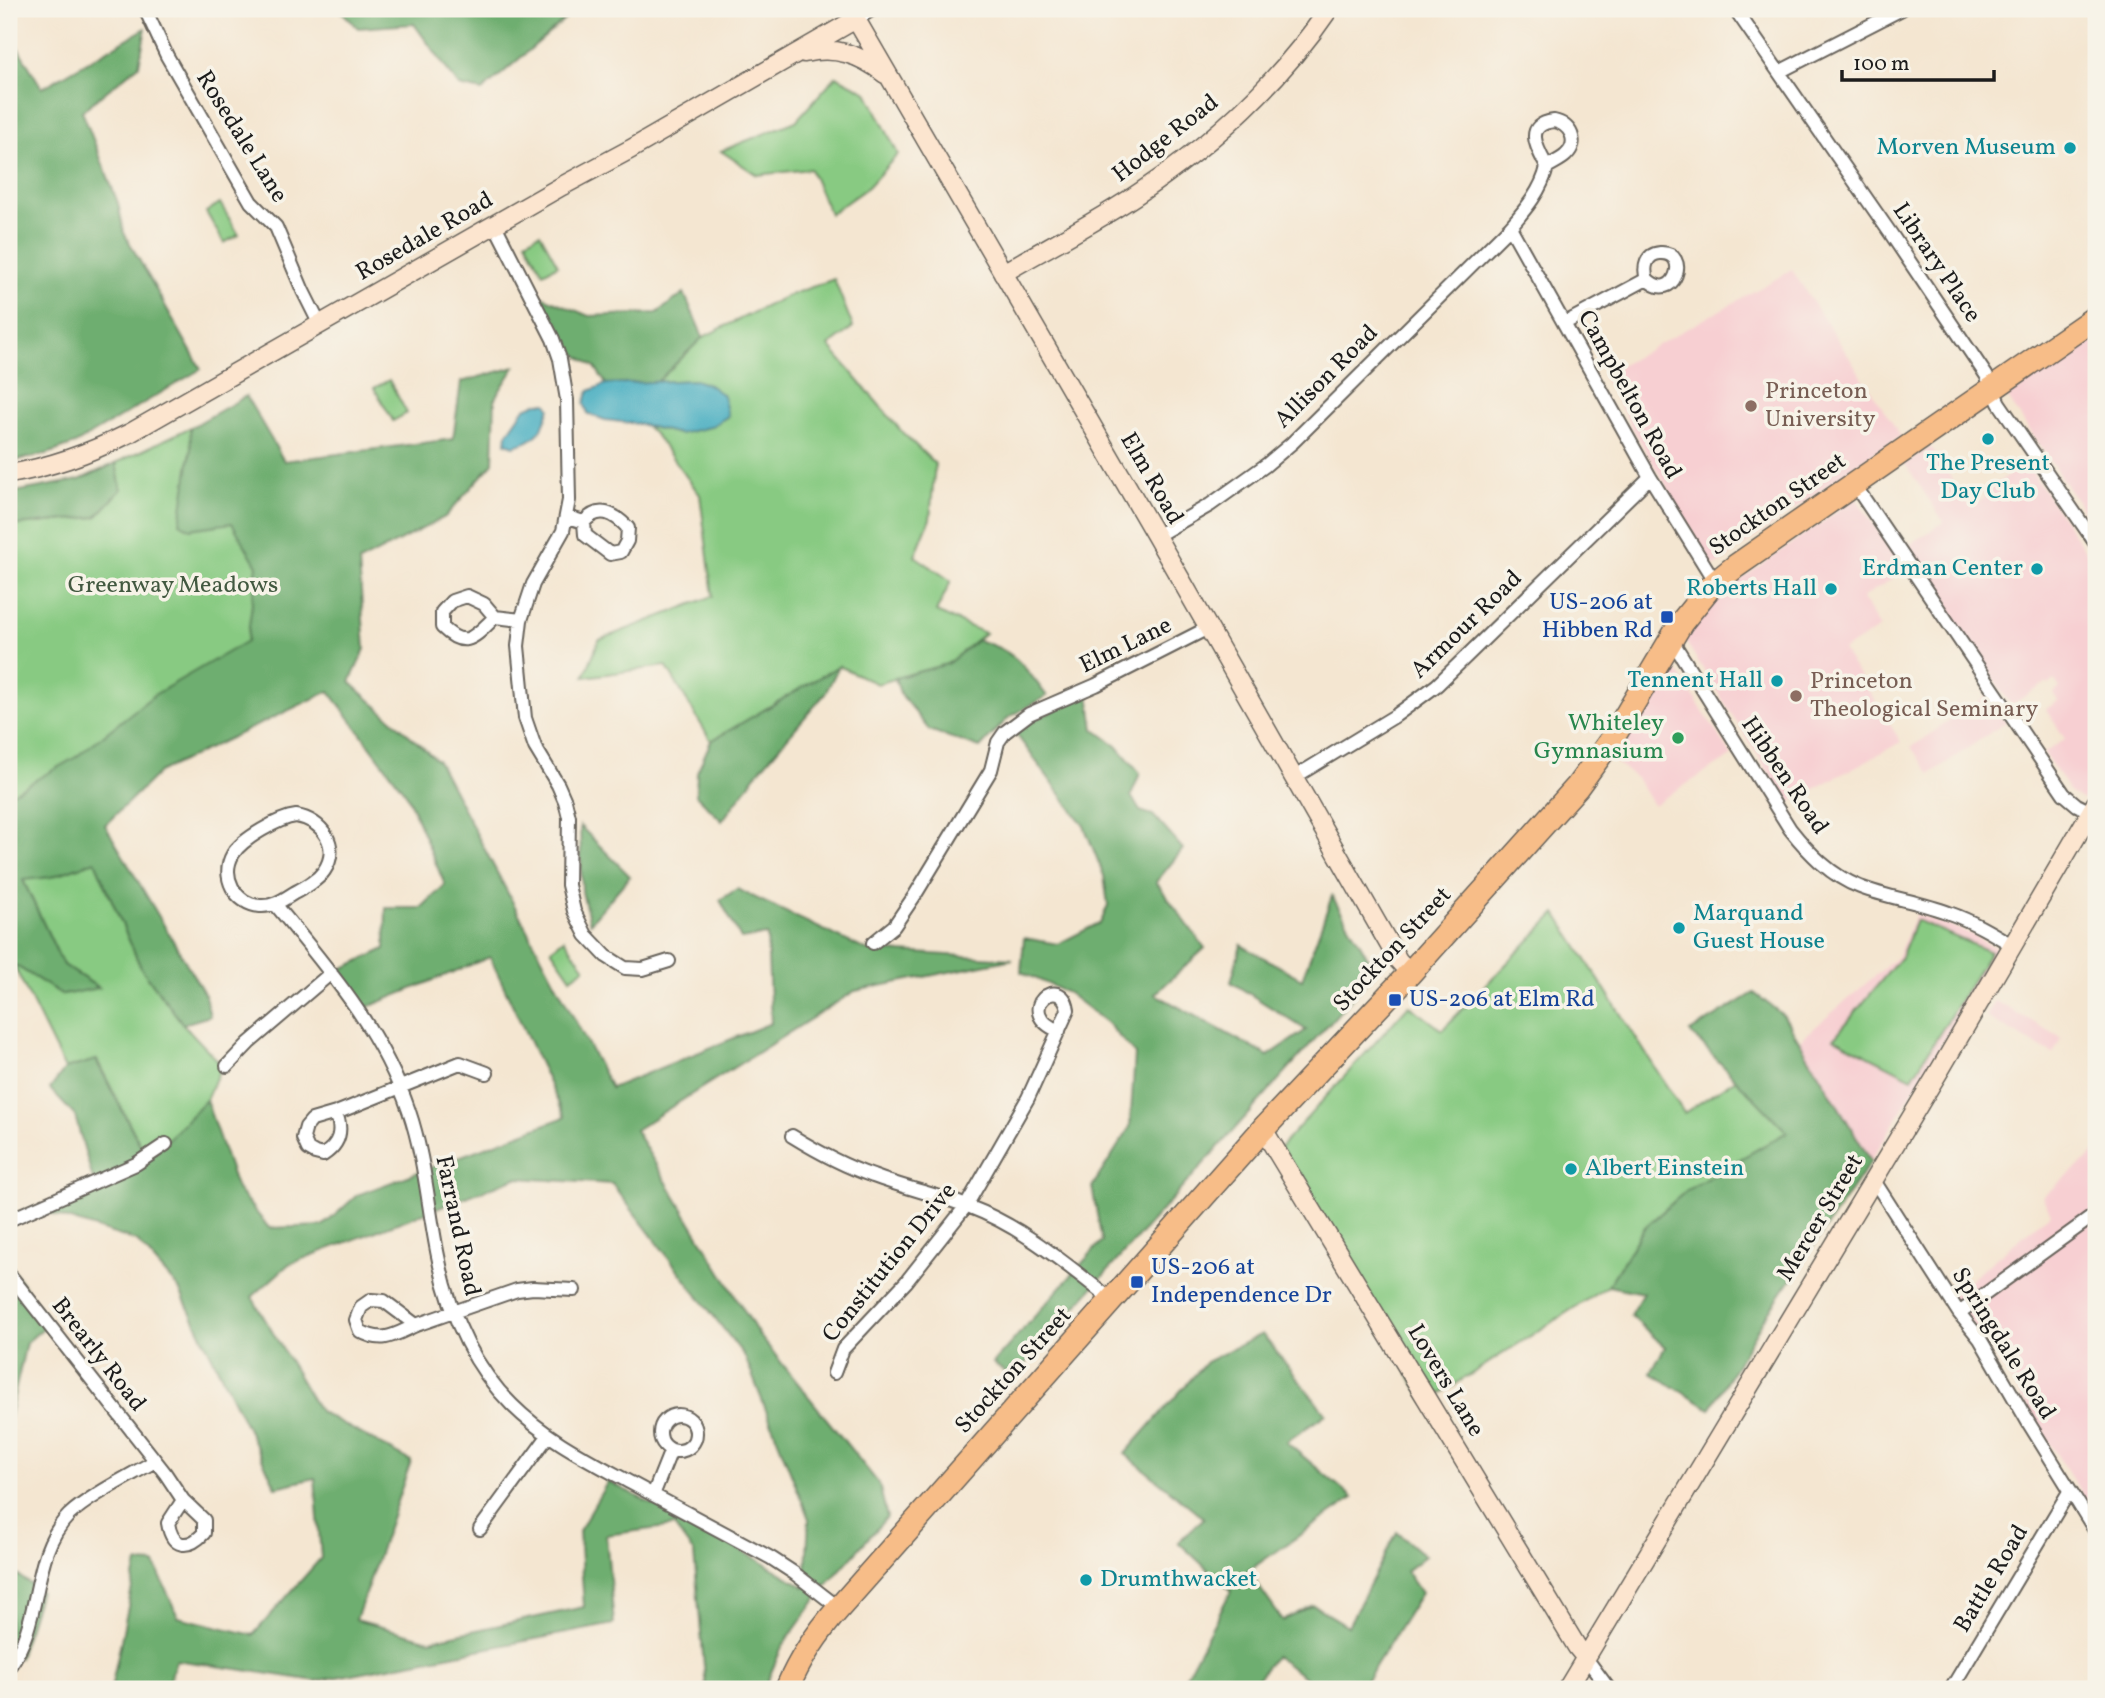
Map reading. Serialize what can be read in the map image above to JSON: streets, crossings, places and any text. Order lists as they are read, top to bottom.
{
  "streets": {
    "highway": ["Stockton Street"],
    "street": [
      "Rosedale Lane",
      "Hodge Road",
      "Rosedale Road",
      "Library Place",
      "Allison Road",
      "Campbelton Road",
      "Elm Road",
      "Armour Road",
      "Elm Lane",
      "Hibben Road",
      "Mercer Street",
      "Farrand Road",
      "Constitution Drive",
      "Springdale Road",
      "Brearly Road",
      "Lovers Lane",
      "Battle Road"
    ]
  },
  "crossings": [
    ["Rosedale Lane", "Rosedale Road"],
    ["Hodge Road", "Elm Road"],
    ["Rosedale Road", "Elm Road"],
    ["Library Place", "Stockton Street"],
    ["Allison Road", "Campbelton Road"],
    ["Allison Road", "Elm Road"],
    ["Campbelton Road", "Stockton Street"],
    ["Campbelton Road", "Armour Road"],
    ["Elm Road", "Stockton Street"],
    ["Elm Road", "Armour Road"],
    ["Elm Road", "Elm Lane"],
    ["Stockton Street", "Hibben Road"],
    ["Stockton Street", "Farrand Road"],
    ["Stockton Street", "Lovers Lane"],
    ["Hibben Road", "Mercer Street"],
    ["Mercer Street", "Springdale Road"],
    ["Mercer Street", "Lovers Lane"],
    ["Springdale Road", "Battle Road"]
  ],
  "parks": ["Greenway Meadows"],
  "places": {
    "other": [
      "Morven Museum",
      "Princeton University",
      "The Present Day Club",
      "Erdman Center",
      "Roberts Hall",
      "Tennent Hall",
      "Princeton Theological Seminary",
      "Whiteley Gymnasium",
      "Marquand Guest House",
      "Albert Einstein",
      "Drumthwacket"
    ],
    "transit": ["US-206 at Hibben Rd", "US-206 at Elm Rd", "US-206 at Independence Dr"]
  },
  "scale_bar": "100 m"
}
